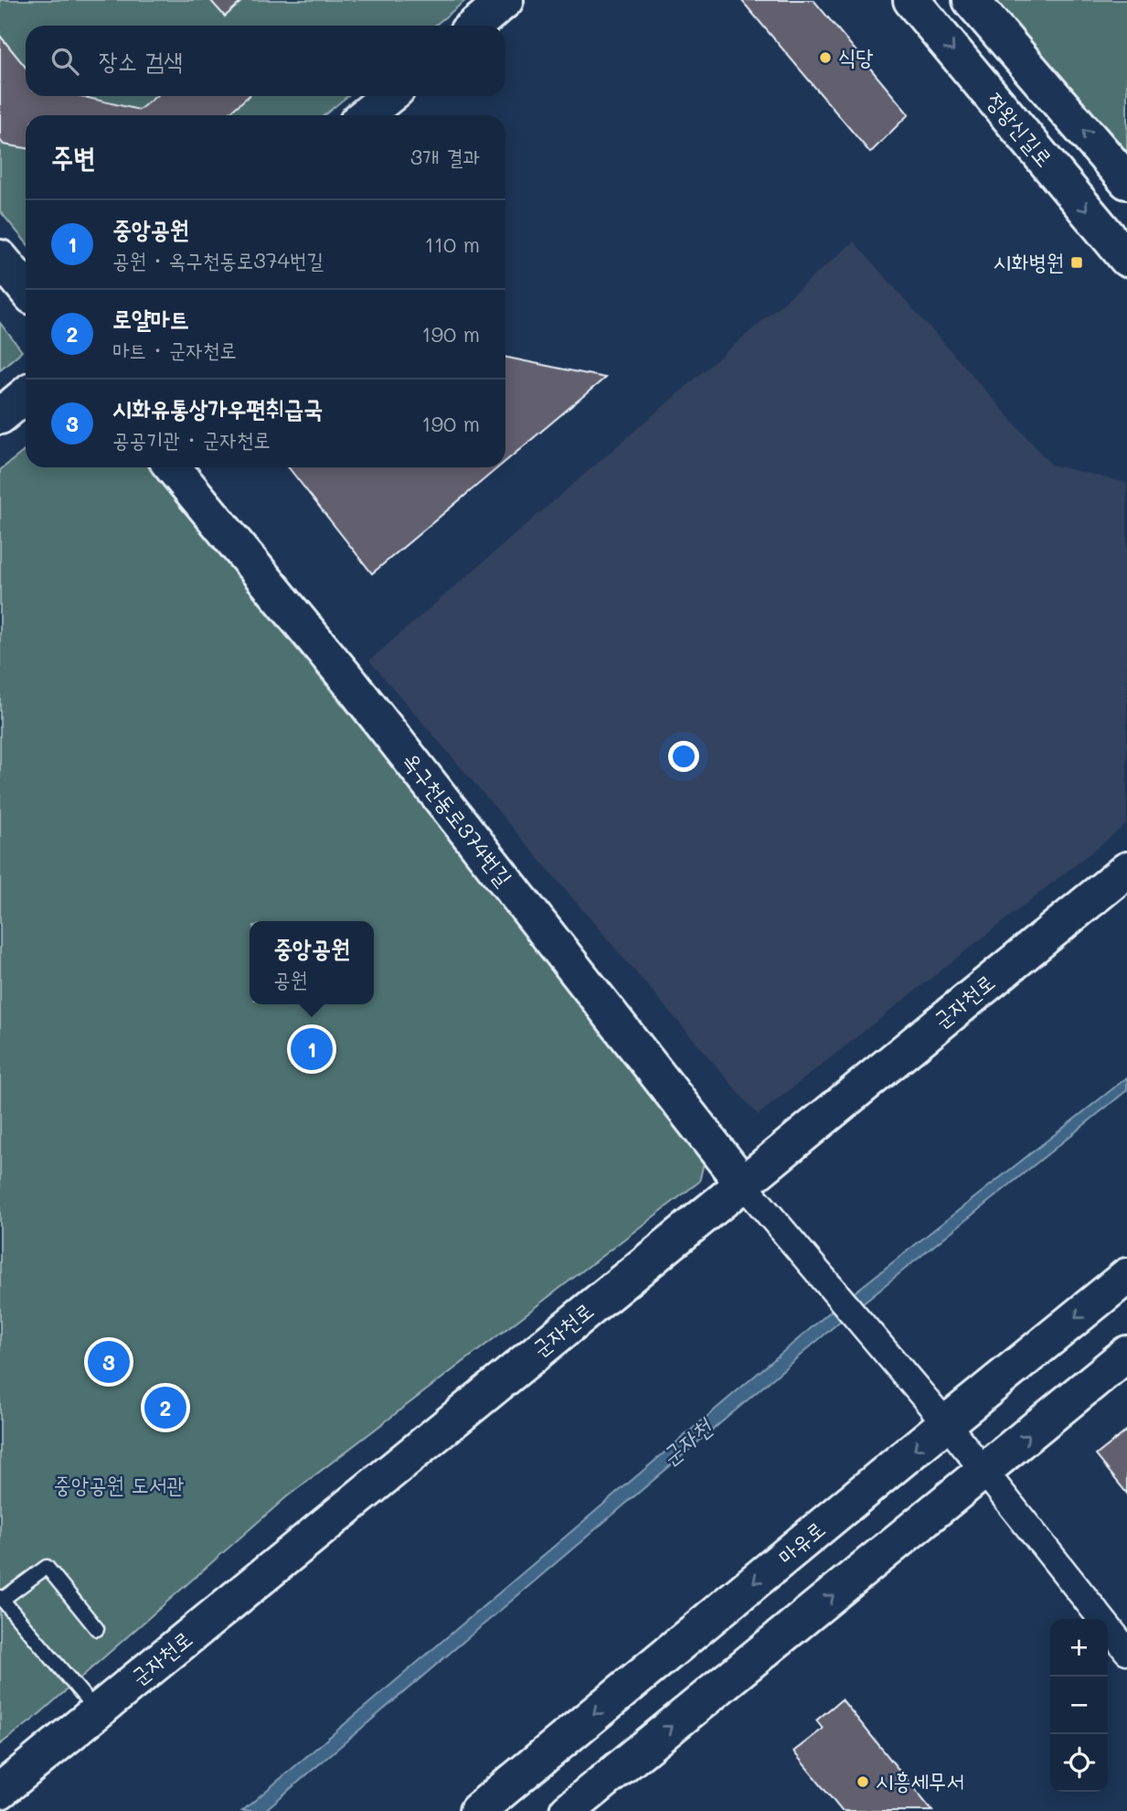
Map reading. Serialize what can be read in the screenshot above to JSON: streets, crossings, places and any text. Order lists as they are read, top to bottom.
{
  "streets": {
    "street": [
      "정왕신길로",
      "옥구천동로374번길",
      "군자천로",
      "마유로"
    ]
  },
  "crossings": [
    ["옥구천동로374번길", "군자천로"]
  ],
  "water": ["군자천"],
  "parks": ["중앙공원 도서관"],
  "places": {
    "other": ["식당", "시흥세무서"],
    "transit": ["시화병원"]
  },
  "page": {
    "search": "장소 검색",
    "heading": ["주변", "3개 결과"],
    "list": [
      {
        "mark": "1",
        "name": "중앙공원",
        "note": "공원 · 옥구천동로374번길",
        "value": "110 m"
      },
      {
        "mark": "2",
        "name": "로얄마트",
        "note": "마트 · 군자천로",
        "value": "190 m"
      },
      {
        "mark": "3",
        "name": "시화유통상가우편취급국",
        "note": "공공기관 · 군자천로",
        "value": "190 m"
      }
    ],
    "popup": ["중앙공원", "공원"],
    "pins": ["1", "3", "2"],
    "map_buttons": ["+", "−"]
  }
}
